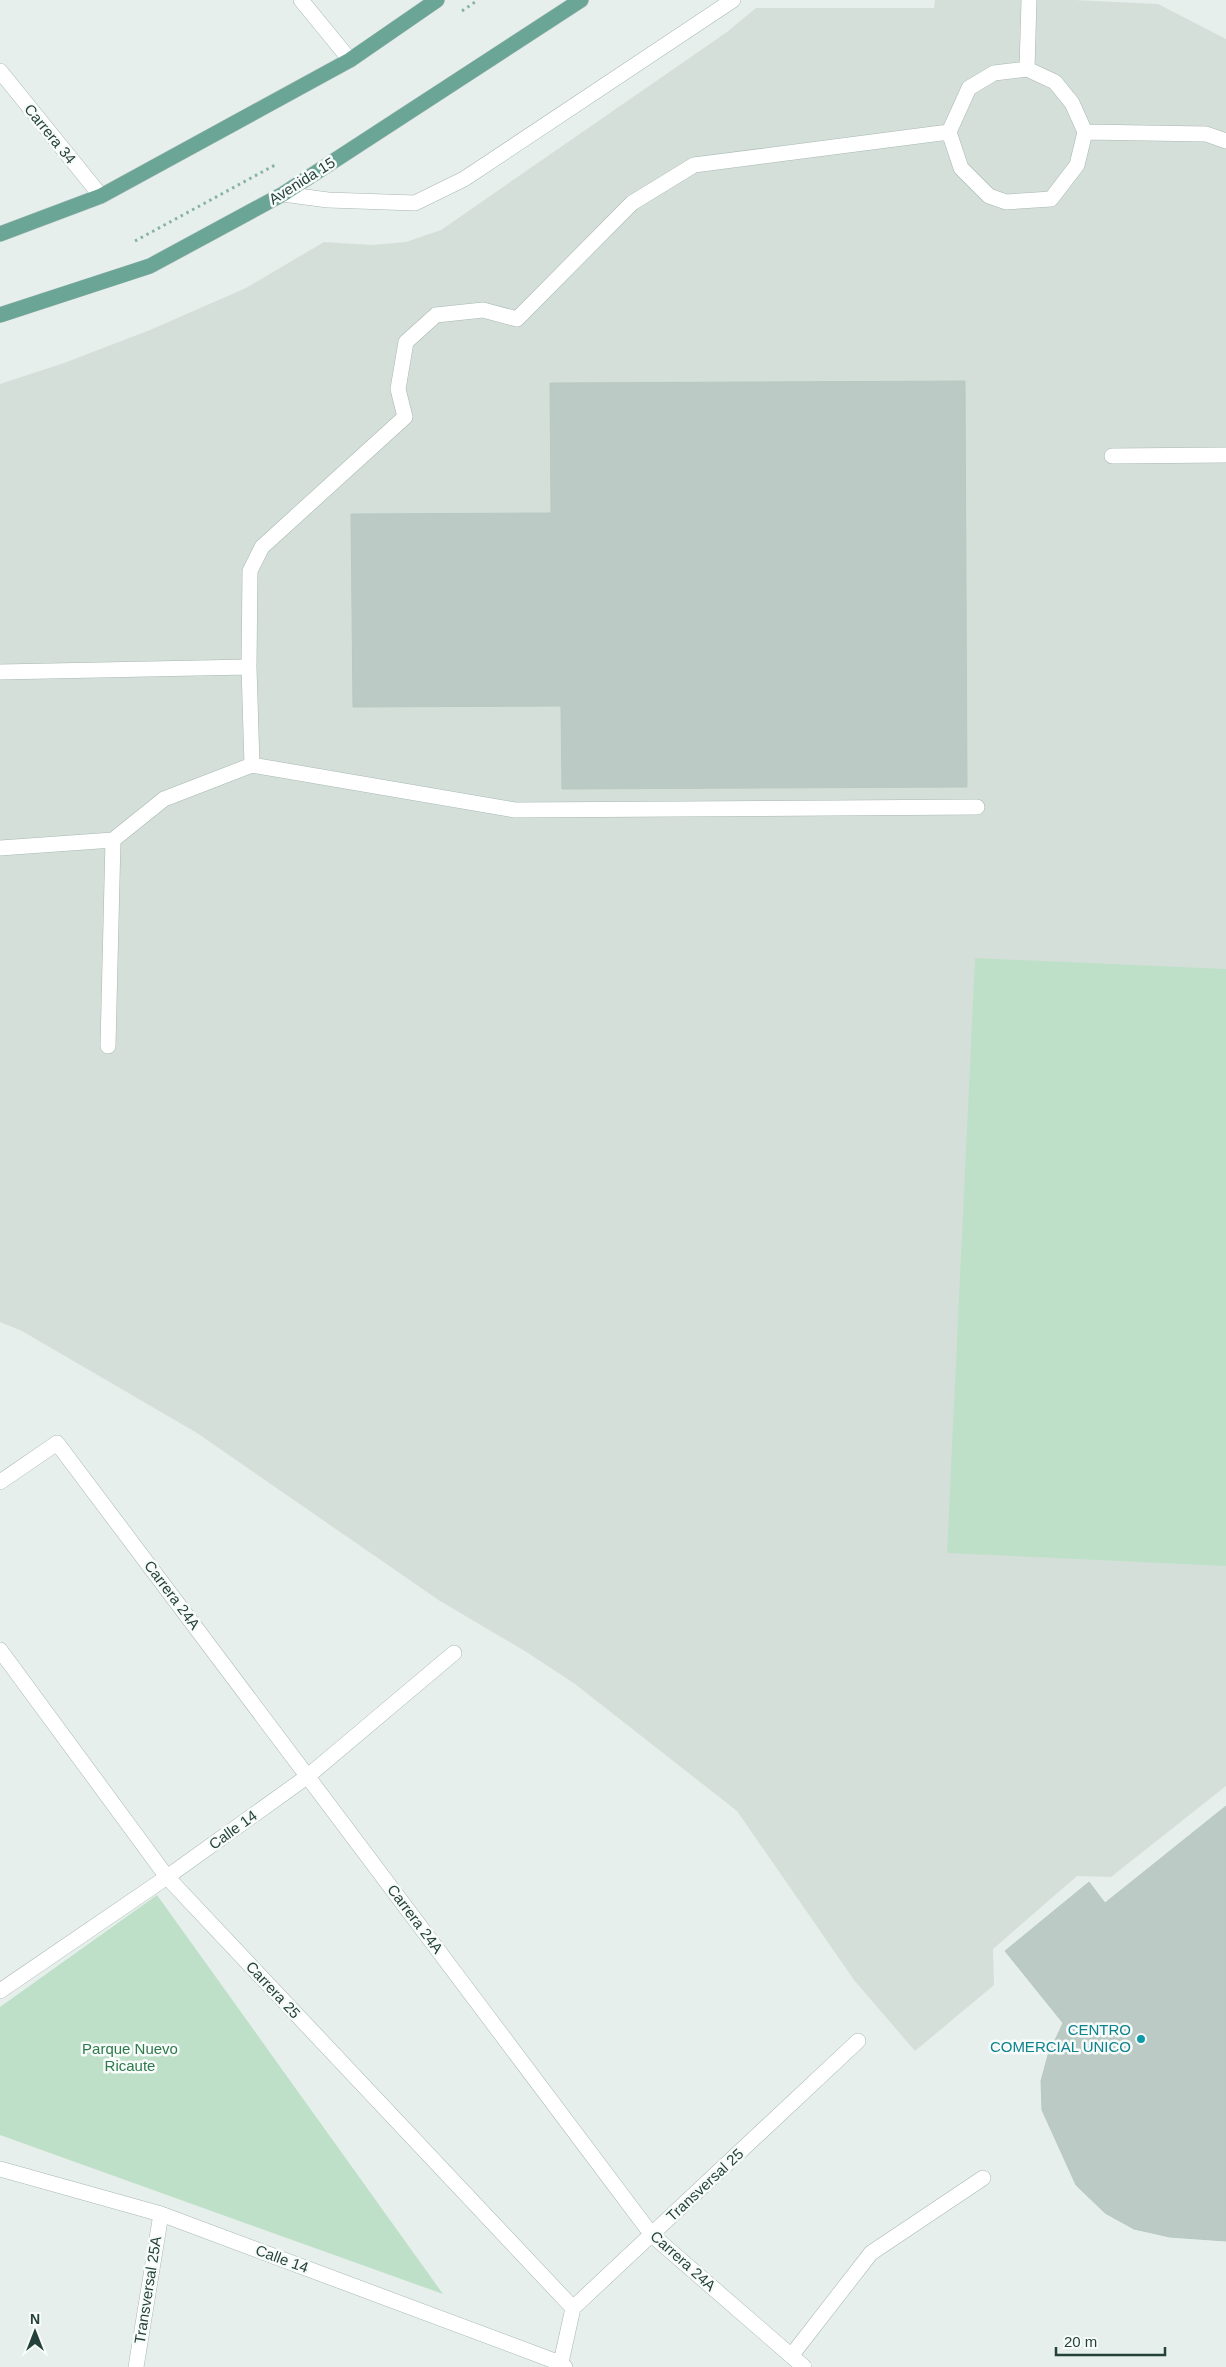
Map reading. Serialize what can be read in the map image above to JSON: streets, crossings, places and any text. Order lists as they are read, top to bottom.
{
  "streets": {
    "main road": ["Avenida 15"],
    "street": [
      "Carrera 34",
      "Carrera 24A",
      "Calle 14",
      "Carrera 25",
      "Transversal 25",
      "Transversal 25A"
    ]
  },
  "crossings": [
    ["Carrera 24A", "Calle 14"],
    ["Carrera 24A", "Transversal 25"],
    ["Calle 14", "Carrera 25"],
    ["Calle 14", "Transversal 25A"],
    ["Carrera 25", "Transversal 25"]
  ],
  "parks": ["Parque Nuevo Ricaute"],
  "places": ["CENTRO COMERCIAL UNICO"],
  "scale_bar": "20 m",
  "north": "top"
}
